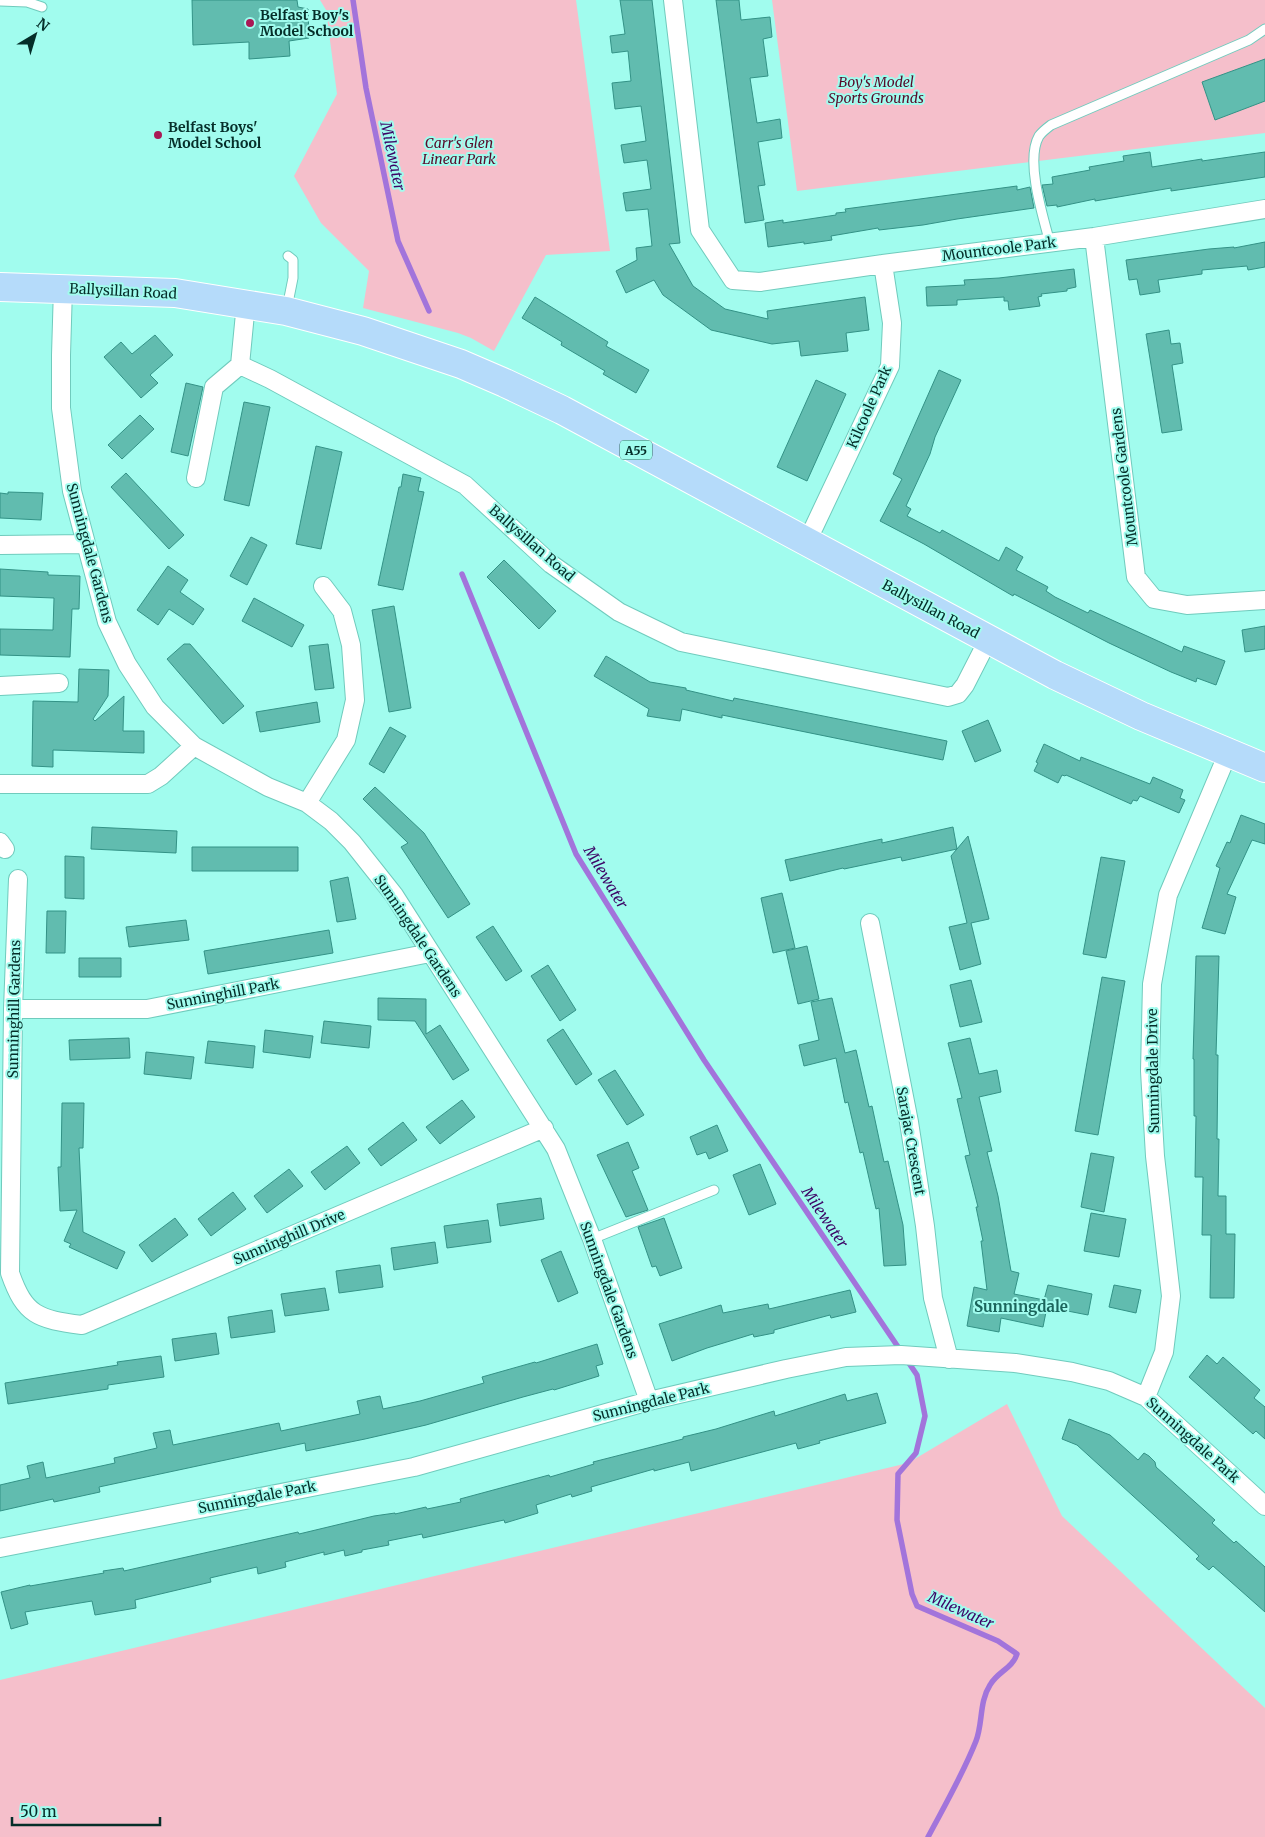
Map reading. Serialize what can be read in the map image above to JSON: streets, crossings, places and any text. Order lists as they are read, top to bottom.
{
  "streets": {
    "highway": ["Ballysillan Road", "A55"],
    "street": [
      "Mountcoole Park",
      "Kilcoole Park",
      "Mountcoole Gardens",
      "Sunningdale Gardens",
      "Sunninghill Park",
      "Sunninghill Gardens",
      "Sunningdale Drive",
      "Sarajac Crescent",
      "Sunninghill Drive",
      "Sunningdale Park"
    ]
  },
  "crossings": [
    ["Mountcoole Park", "Kilcoole Park"],
    ["Mountcoole Park", "Mountcoole Gardens"],
    ["Ballysillan Road", "Kilcoole Park"],
    ["Ballysillan Road", "Sunningdale Gardens"],
    ["Ballysillan Road", "Sunningdale Drive"],
    ["Sunningdale Gardens", "Sunninghill Park"],
    ["Sunningdale Gardens", "Sunninghill Drive"],
    ["Sunningdale Gardens", "Sunningdale Park"],
    ["Sunninghill Park", "Sunninghill Gardens"],
    ["Sunninghill Gardens", "Sunninghill Drive"],
    ["Sunningdale Drive", "Sunningdale Park"],
    ["Sarajac Crescent", "Sunningdale Park"]
  ],
  "districts": ["Sunningdale"],
  "water": ["Milewater"],
  "parks": ["Boy's Model Sports Grounds", "Carr's Glen Linear Park"],
  "places": ["Belfast Boy's Model School", "Belfast Boys' Model School"],
  "scale_bar": "50 m",
  "north": "top right"
}
